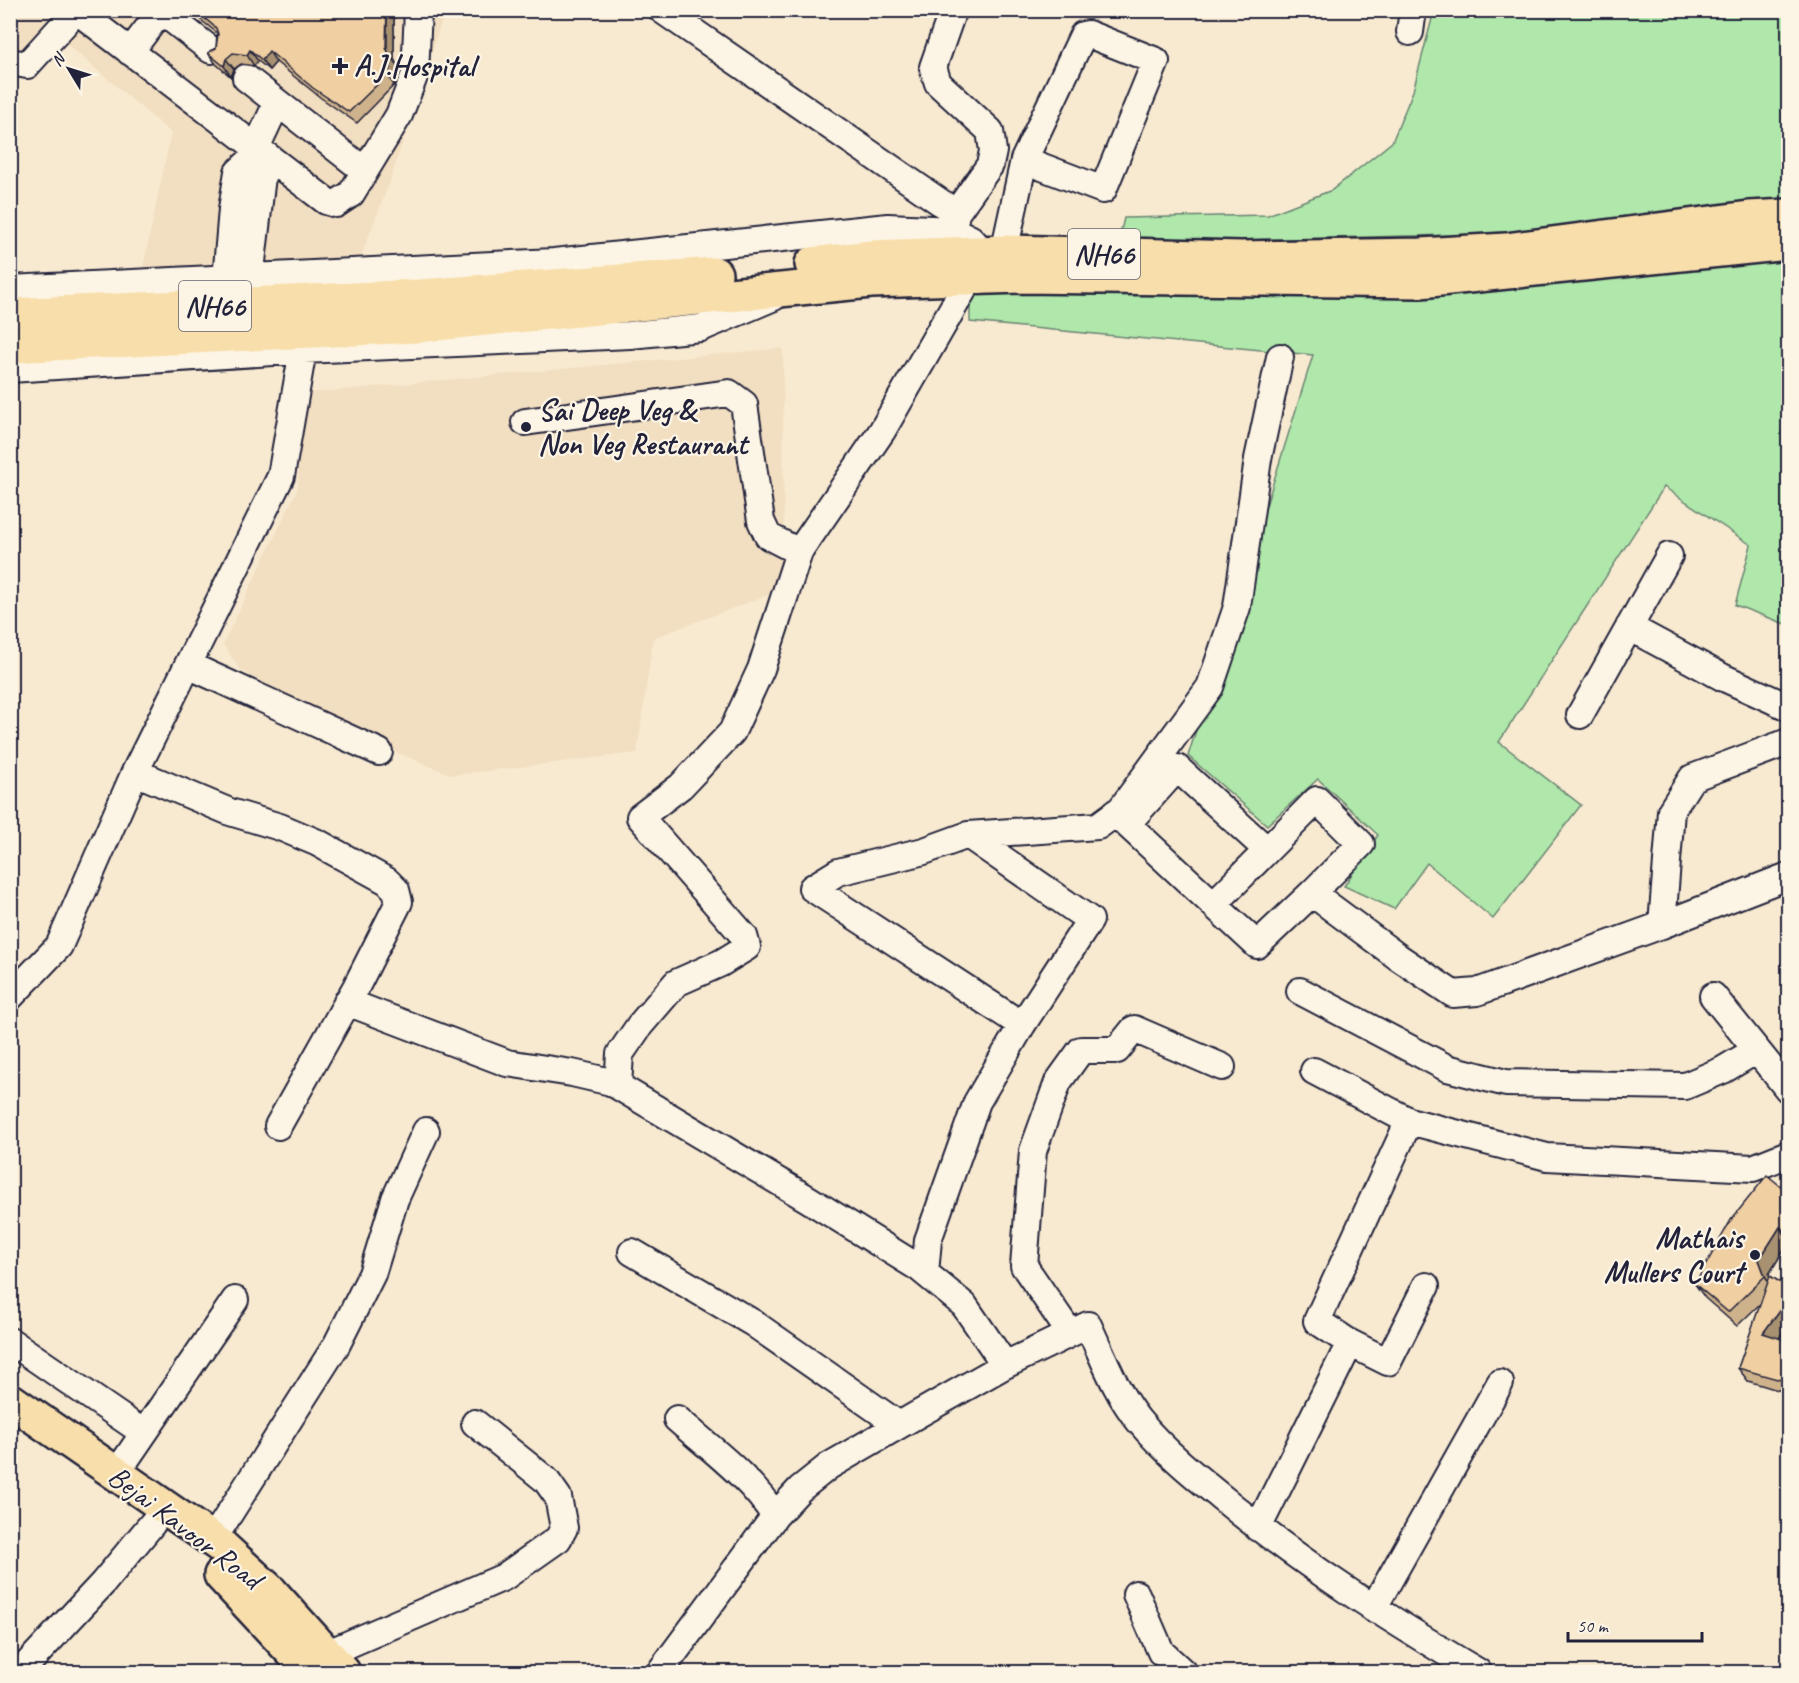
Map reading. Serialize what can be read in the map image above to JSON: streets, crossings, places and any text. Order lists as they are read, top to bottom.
{
  "streets": {
    "main road": ["NH66", "Bejai Kavoor Road"]
  },
  "places": {
    "health": ["A.J.Hospital"],
    "other": ["Sai Deep Veg & Non Veg Restaurant", "Mathais Mullers Court"]
  },
  "scale_bar": "50 m",
  "north": "top left"
}
